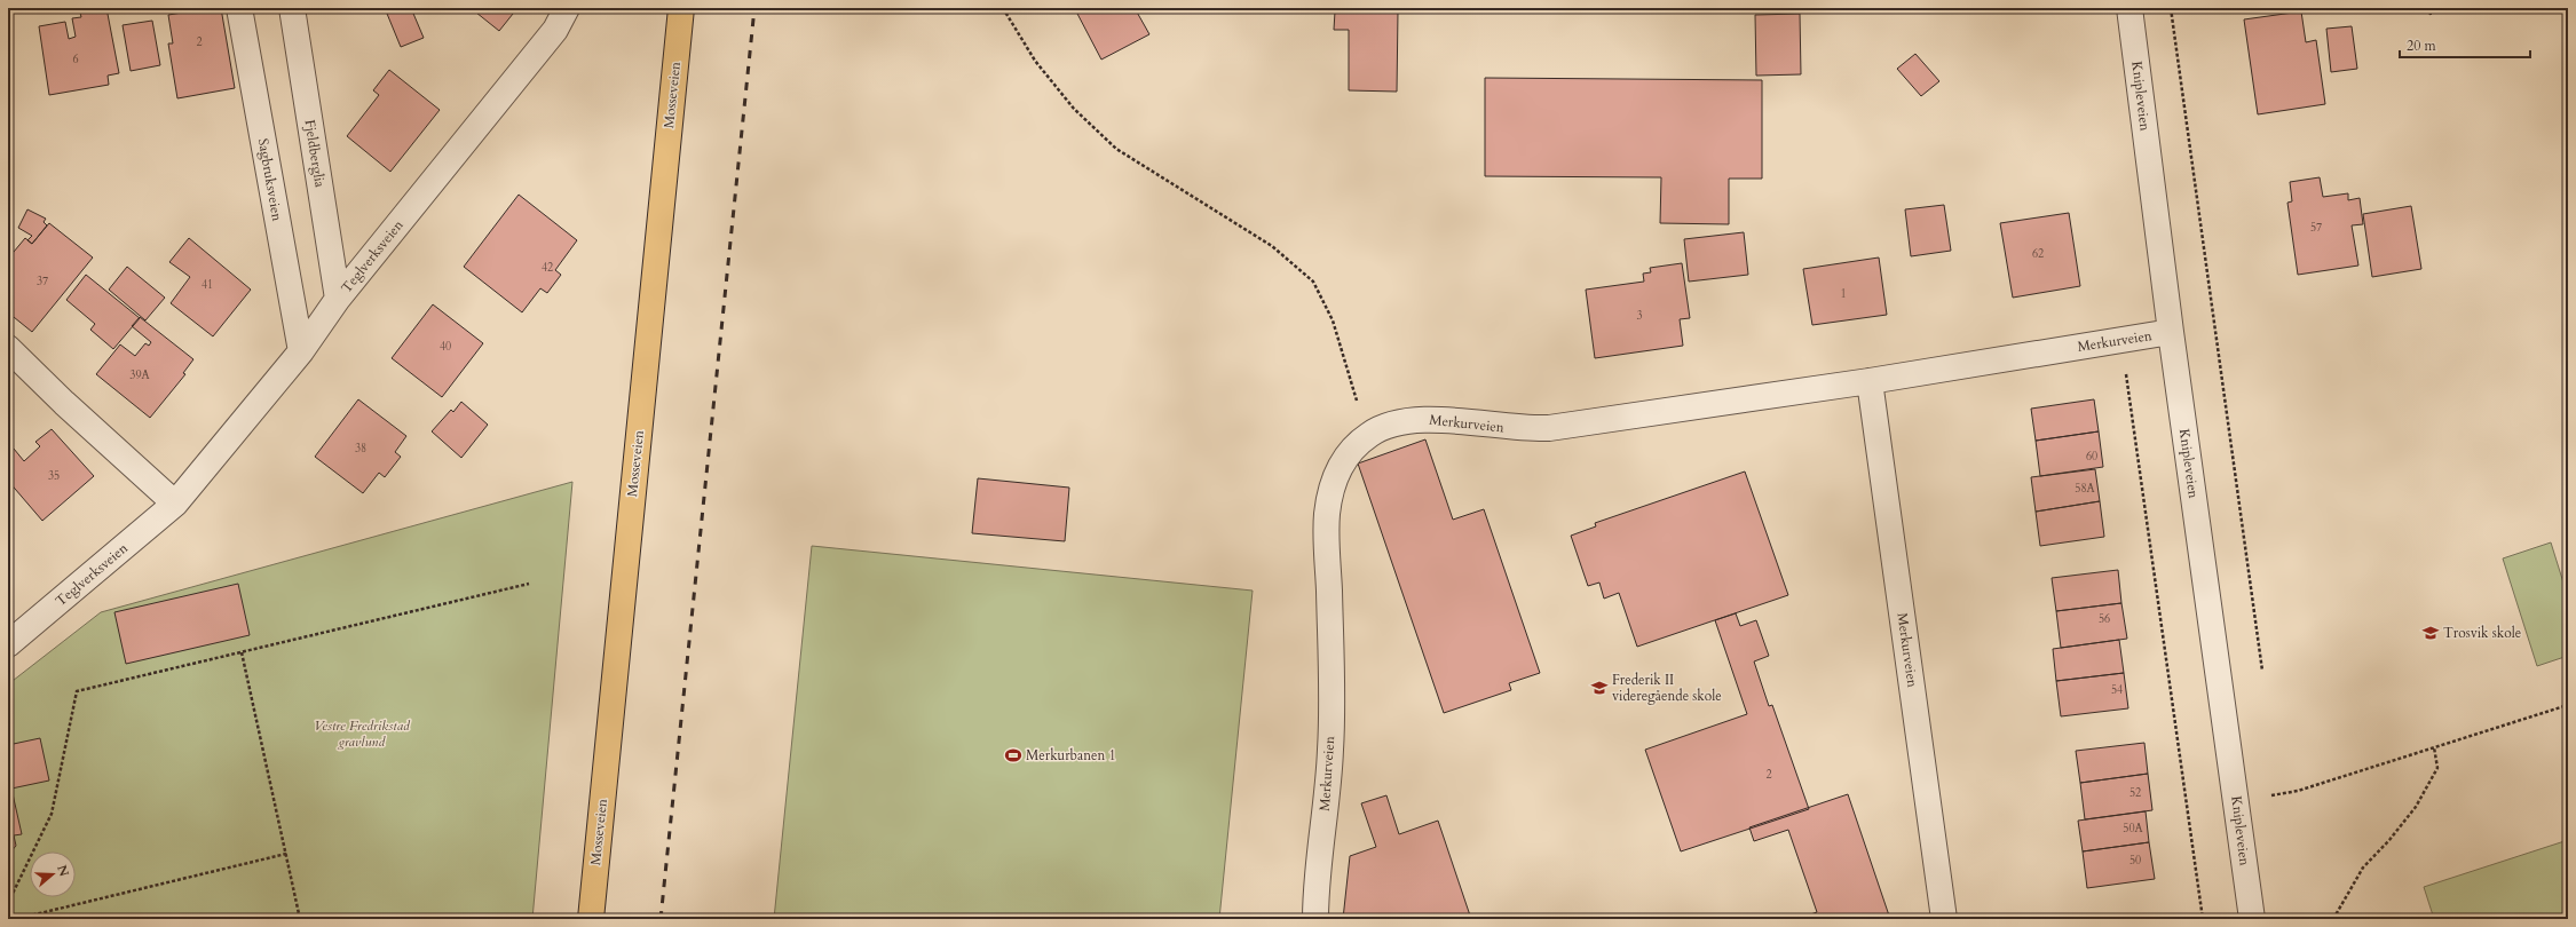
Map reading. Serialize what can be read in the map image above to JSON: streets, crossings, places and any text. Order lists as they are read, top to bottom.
{
  "streets": {
    "highway": ["Mosseveien"],
    "street": [
      "Knipleveien",
      "Fjeldberglia",
      "Sagbruksveien",
      "Teglverksveien",
      "Merkurveien"
    ]
  },
  "crossings": [
    ["Knipleveien", "Merkurveien"],
    ["Fjeldberglia", "Teglverksveien"],
    ["Sagbruksveien", "Teglverksveien"]
  ],
  "parks": ["Vestre Fredrikstad gravlund"],
  "places": {
    "school or university": ["Trosvik skole", "Frederik II videregående skole"],
    "sports": ["Merkurbanen 1"]
  },
  "house_numbers": [
    "2",
    "6",
    "57",
    "62",
    "42",
    "37",
    "41",
    "1",
    "3",
    "40",
    "39A",
    "38",
    "60",
    "35",
    "58A",
    "56",
    "54",
    "2",
    "52",
    "50A",
    "50"
  ],
  "scale_bar": "20 m",
  "north": "right"
}
